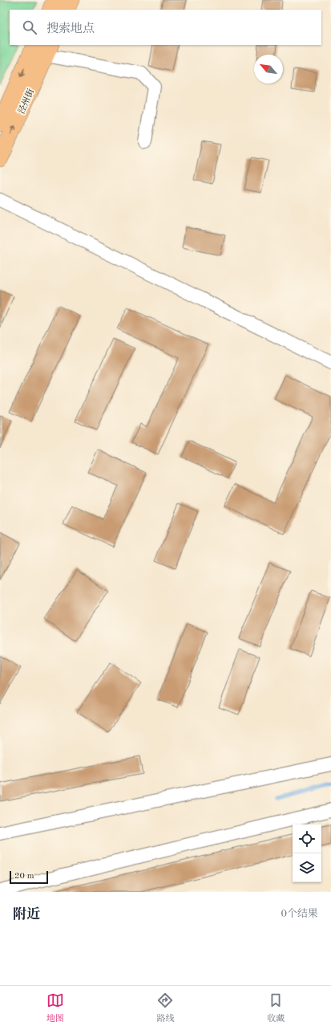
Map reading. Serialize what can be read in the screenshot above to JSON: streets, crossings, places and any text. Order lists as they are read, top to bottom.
{
  "streets": {
    "main road": ["泾州街"]
  },
  "scale_bar": "20 m",
  "north": "top left",
  "page": {
    "search": "搜索地点",
    "scale": "20 m",
    "heading": ["附近", "0个结果"],
    "nav": ["地图", "路线", "收藏"]
  }
}
